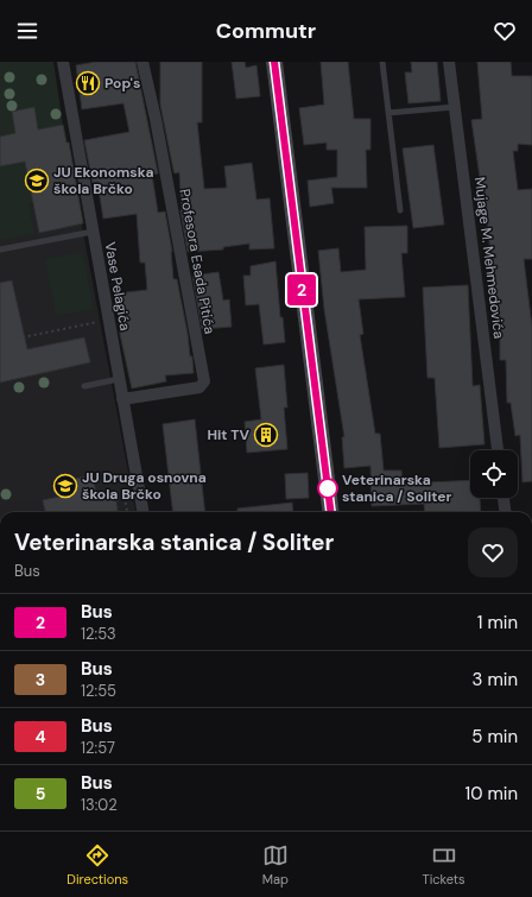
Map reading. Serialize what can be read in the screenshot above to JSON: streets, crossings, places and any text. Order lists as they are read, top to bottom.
{
  "streets": {
    "street": ["Mujage M. Mehmedovića", "Profesora Esada Pitića", "Vase Pelagića"]
  },
  "crossings": [
    ["Profesora Esada Pitića", "Vase Pelagića"]
  ],
  "places": {
    "restaurant": ["Pop's"],
    "school or university": ["JU Ekonomska škola Brčko", "JU Druga osnovna škola Brčko"],
    "building": ["Hit TV"],
    "other": ["Veterinarska stanica / Soliter"]
  },
  "lines": ["bus line 2"],
  "page": {
    "header": "Commutr",
    "on_map": "2",
    "heading": ["Veterinarska stanica / Soliter", "Bus"],
    "list": [
      {
        "mark": "2",
        "name": "Bus",
        "note": "12:53",
        "value": "1 min"
      },
      {
        "mark": "3",
        "name": "Bus",
        "note": "12:55",
        "value": "3 min"
      },
      {
        "mark": "4",
        "name": "Bus",
        "note": "12:57",
        "value": "5 min"
      },
      {
        "mark": "5",
        "name": "Bus",
        "note": "13:02",
        "value": "10 min"
      }
    ],
    "tabs": ["Directions", "Map", "Tickets"]
  }
}
